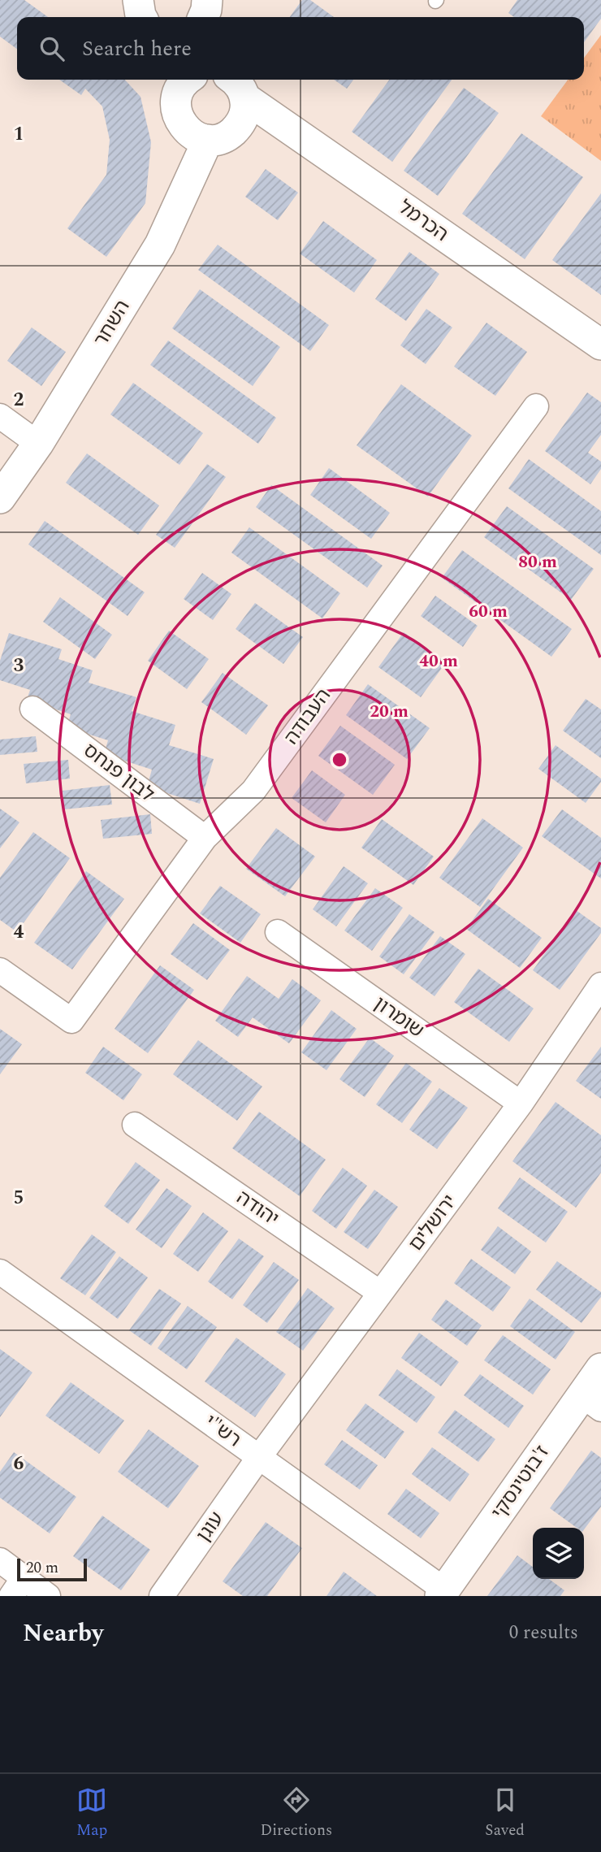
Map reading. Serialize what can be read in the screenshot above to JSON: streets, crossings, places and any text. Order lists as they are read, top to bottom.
{
  "streets": {
    "street": [
      "הכרמל",
      "השחר",
      "העבודה",
      "לבון פנחס",
      "שומרון",
      "יהודה",
      "ירושלים",
      "רש\"י",
      "ז'בוטינסקי",
      "עוגן"
    ]
  },
  "crossings": [
    ["העבודה", "לבון פנחס"],
    ["שומרון", "ירושלים"],
    ["יהודה", "ירושלים"],
    ["ירושלים", "רש\"י"],
    ["ירושלים", "עוגן"],
    ["רש\"י", "ז'בוטינסקי"],
    ["רש\"י", "עוגן"]
  ],
  "scale_bar": "20 m",
  "page": {
    "search": "Search here",
    "scale": "20 m",
    "heading": ["Nearby", "0 results"],
    "nav": ["Map", "Directions", "Saved"]
  },
  "grid": {
    "rows": [
      "1",
      "2",
      "3",
      "4",
      "5",
      "6"
    ]
  },
  "rings": [
    "80 m",
    "60 m",
    "40 m",
    "20 m"
  ]
}
